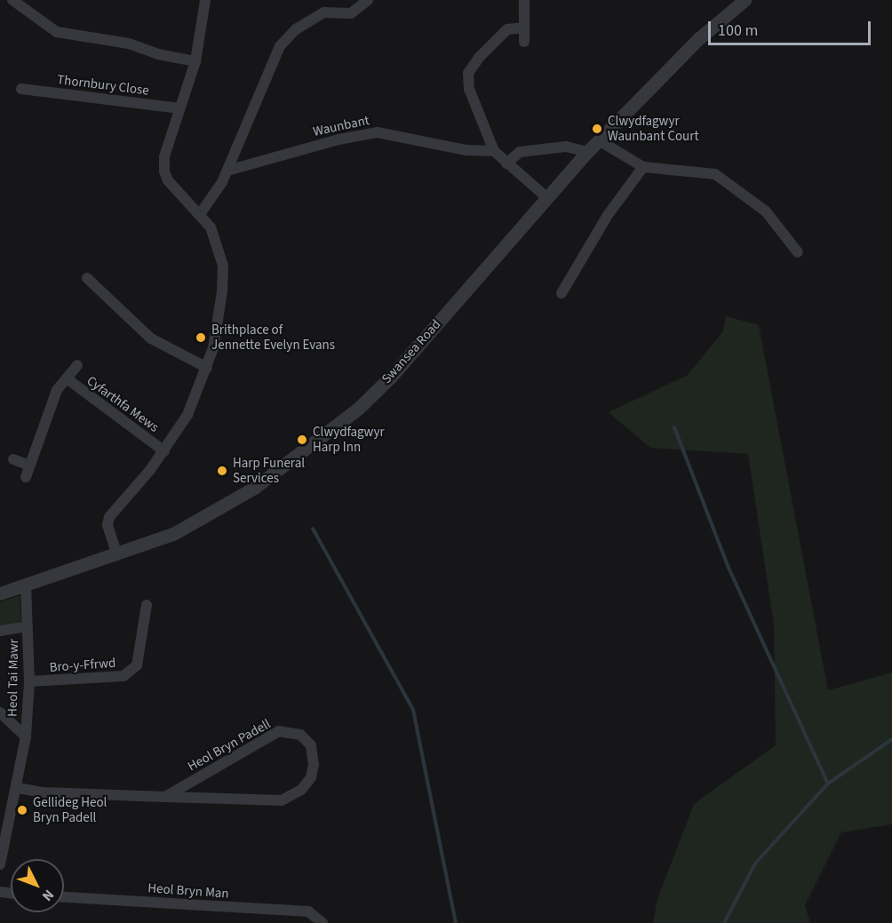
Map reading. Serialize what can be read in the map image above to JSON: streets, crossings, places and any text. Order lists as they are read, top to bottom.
{
  "streets": {
    "street": [
      "Thornbury Close",
      "Waunbant",
      "Swansea Road",
      "Cyfarthfa Mews",
      "Bro-y-Ffrwd",
      "Heol Tai Mawr",
      "Heol Bryn Padell",
      "Heol Bryn Man"
    ]
  },
  "crossings": [
    ["Swansea Road", "Heol Tai Mawr"],
    ["Bro-y-Ffrwd", "Heol Tai Mawr"],
    ["Heol Tai Mawr", "Heol Bryn Padell"]
  ],
  "places": [
    "Clwydfagwyr Waunbant Court",
    "Brithplace of Jennette Evelyn Evans",
    "Clwydfagwyr Harp Inn",
    "Harp Funeral Services",
    "Gellideg Heol Bryn Padell"
  ],
  "scale_bar": "100 m",
  "north": "bottom right"
}
